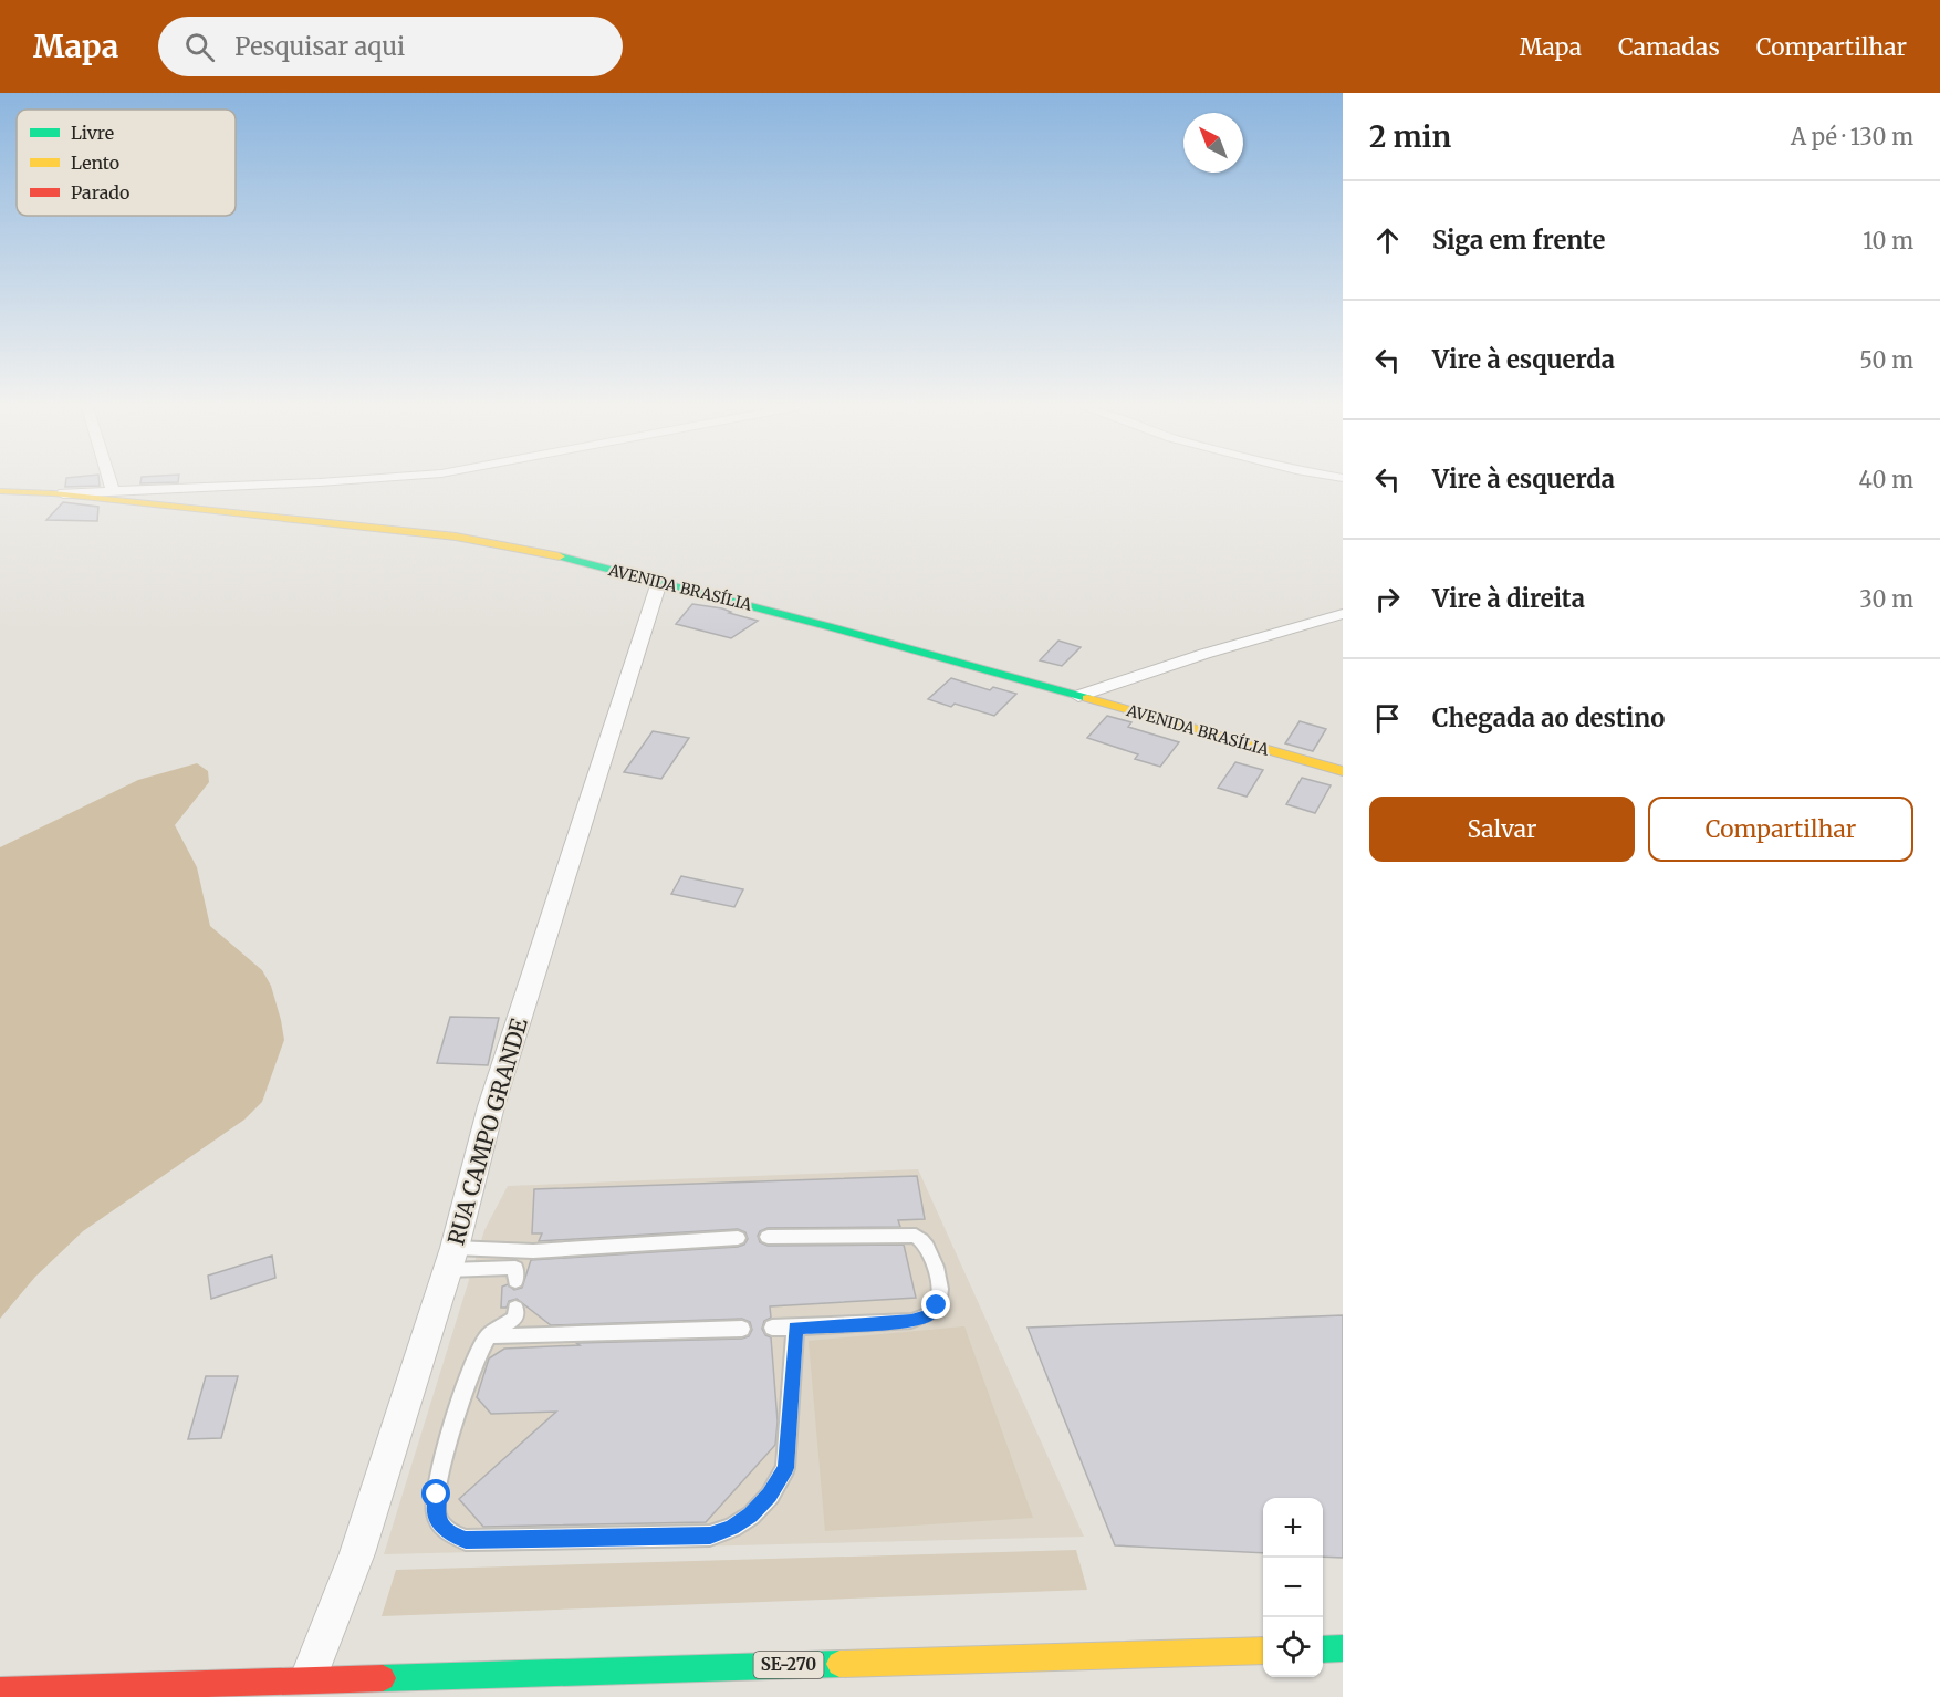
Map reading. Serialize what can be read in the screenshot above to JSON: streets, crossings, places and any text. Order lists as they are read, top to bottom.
{
  "streets": {
    "main road": ["AVENIDA BRASÍLIA", "SE-270"],
    "street": ["RUA CAMPO GRANDE"]
  },
  "crossings": [
    ["AVENIDA BRASÍLIA", "RUA CAMPO GRANDE"],
    ["RUA CAMPO GRANDE", "SE-270"]
  ],
  "legend": ["Livre", "Lento", "Parado"],
  "north": "top left",
  "page": {
    "header": "Mapa",
    "search": "Pesquisar aqui",
    "nav": ["Mapa", "Camadas", "Compartilhar"],
    "heading": ["2 min", "A pé · 130 m"],
    "list": [
      ["Siga em frente", "10 m"],
      ["Vire à esquerda", "50 m"],
      ["Vire à esquerda", "40 m"],
      ["Vire à direita", "30 m"],
      "Chegada ao destino"
    ],
    "buttons": ["Salvar", "Compartilhar"],
    "map_buttons": ["+", "−"]
  }
}
